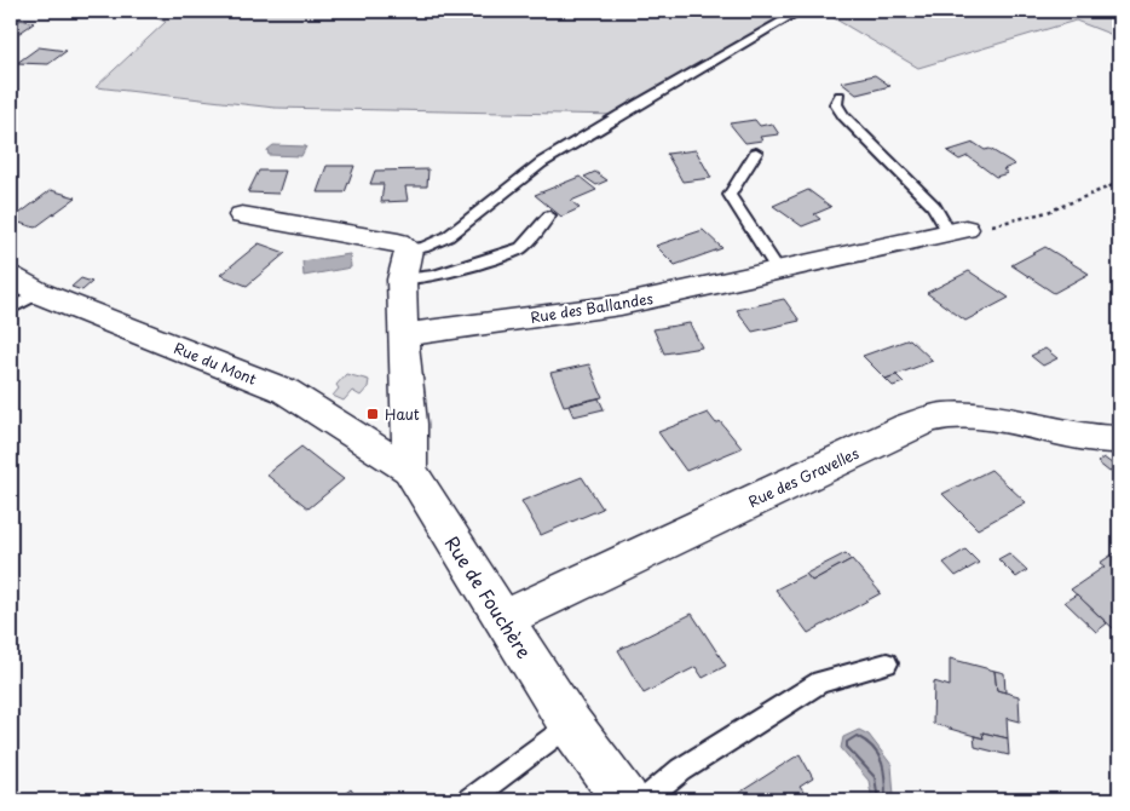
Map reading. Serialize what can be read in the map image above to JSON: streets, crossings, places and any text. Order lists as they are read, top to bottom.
{
  "streets": {
    "street": [
      "Rue des Ballandes",
      "Rue du Mont",
      "Rue des Gravelles",
      "Rue de Fouchère"
    ]
  },
  "crossings": [
    ["Rue du Mont", "Rue de Fouchère"],
    ["Rue des Gravelles", "Rue de Fouchère"]
  ],
  "places": {
    "transit": ["Haut"]
  }
}
